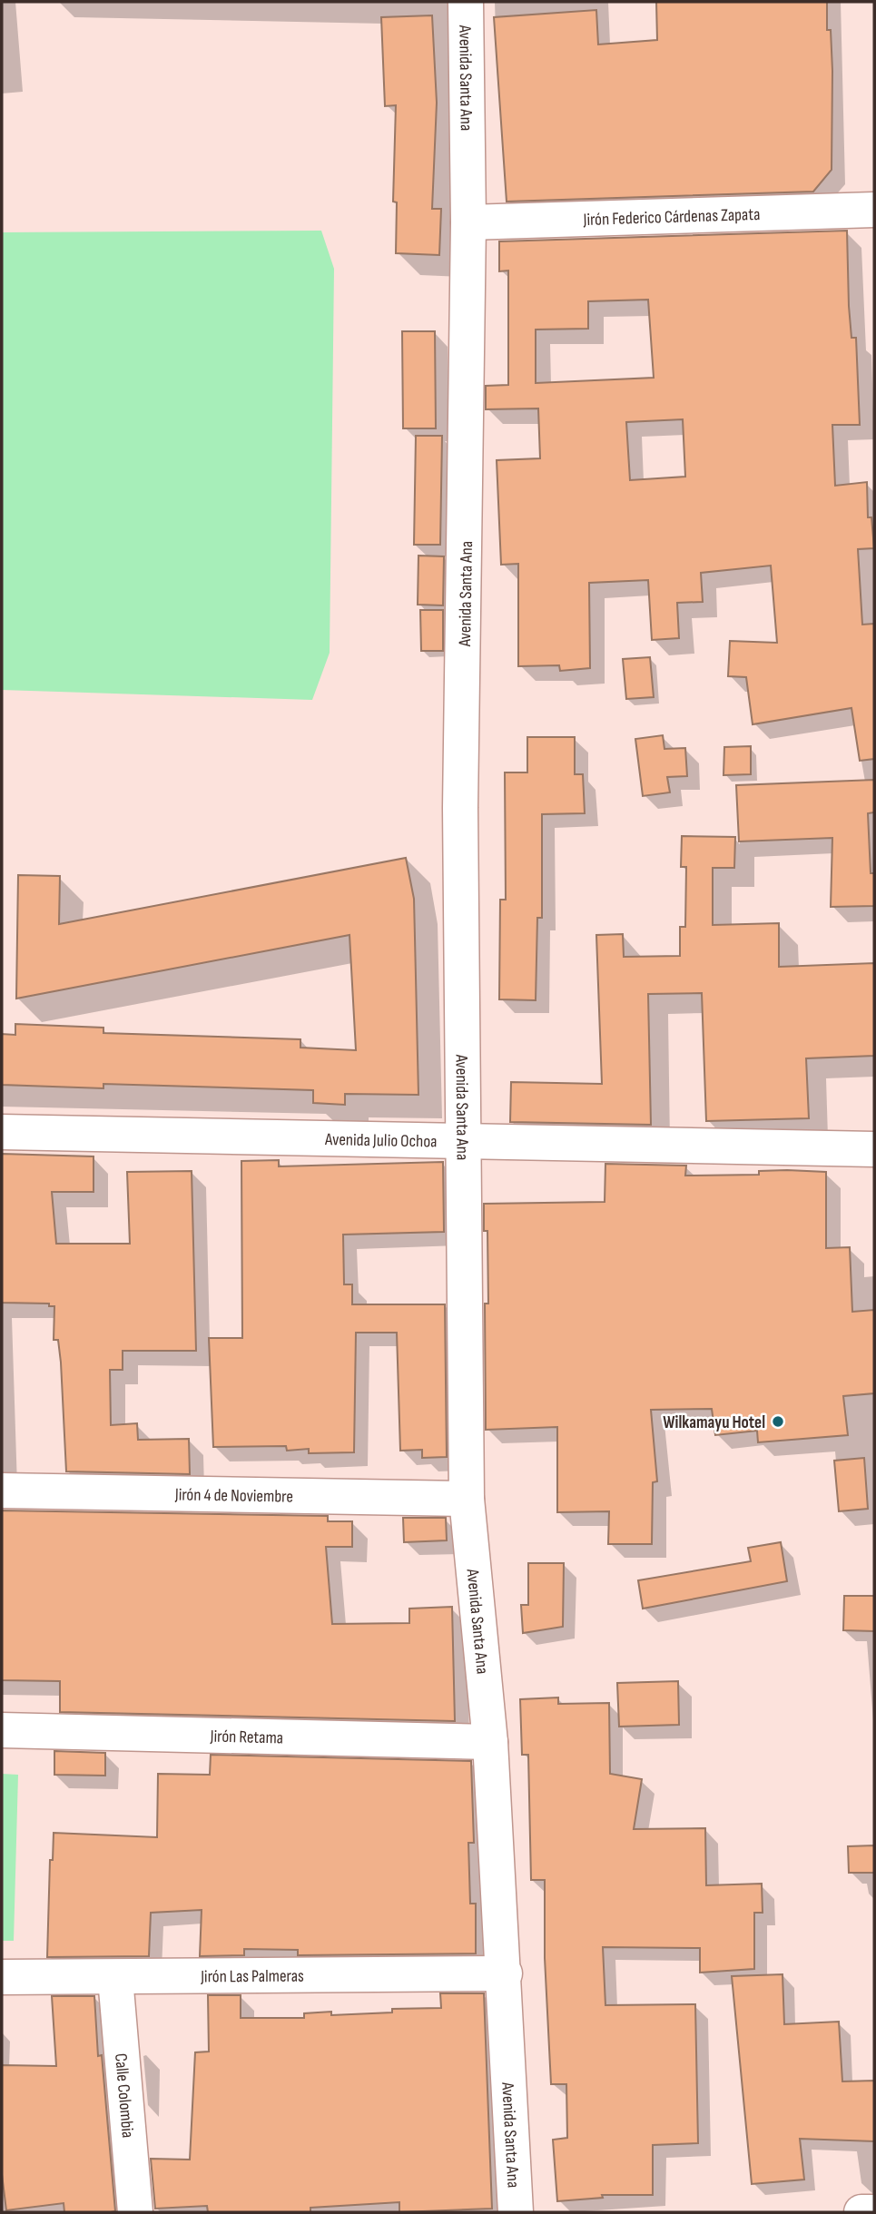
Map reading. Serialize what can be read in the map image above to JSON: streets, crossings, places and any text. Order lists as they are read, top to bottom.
{
  "streets": {
    "street": [
      "Avenida Santa Ana",
      "Jirón Federico Cárdenas Zapata",
      "Avenida Julio Ochoa",
      "Jirón 4 de Noviembre",
      "Jirón Retama",
      "Jirón Las Palmeras",
      "Calle Colombia"
    ]
  },
  "crossings": [
    ["Avenida Santa Ana", "Jirón Federico Cárdenas Zapata"],
    ["Avenida Santa Ana", "Avenida Julio Ochoa"],
    ["Avenida Santa Ana", "Jirón 4 de Noviembre"],
    ["Avenida Santa Ana", "Jirón Retama"],
    ["Avenida Santa Ana", "Jirón Las Palmeras"],
    ["Jirón Las Palmeras", "Calle Colombia"]
  ],
  "places": ["Wilkamayu Hotel"]
}
